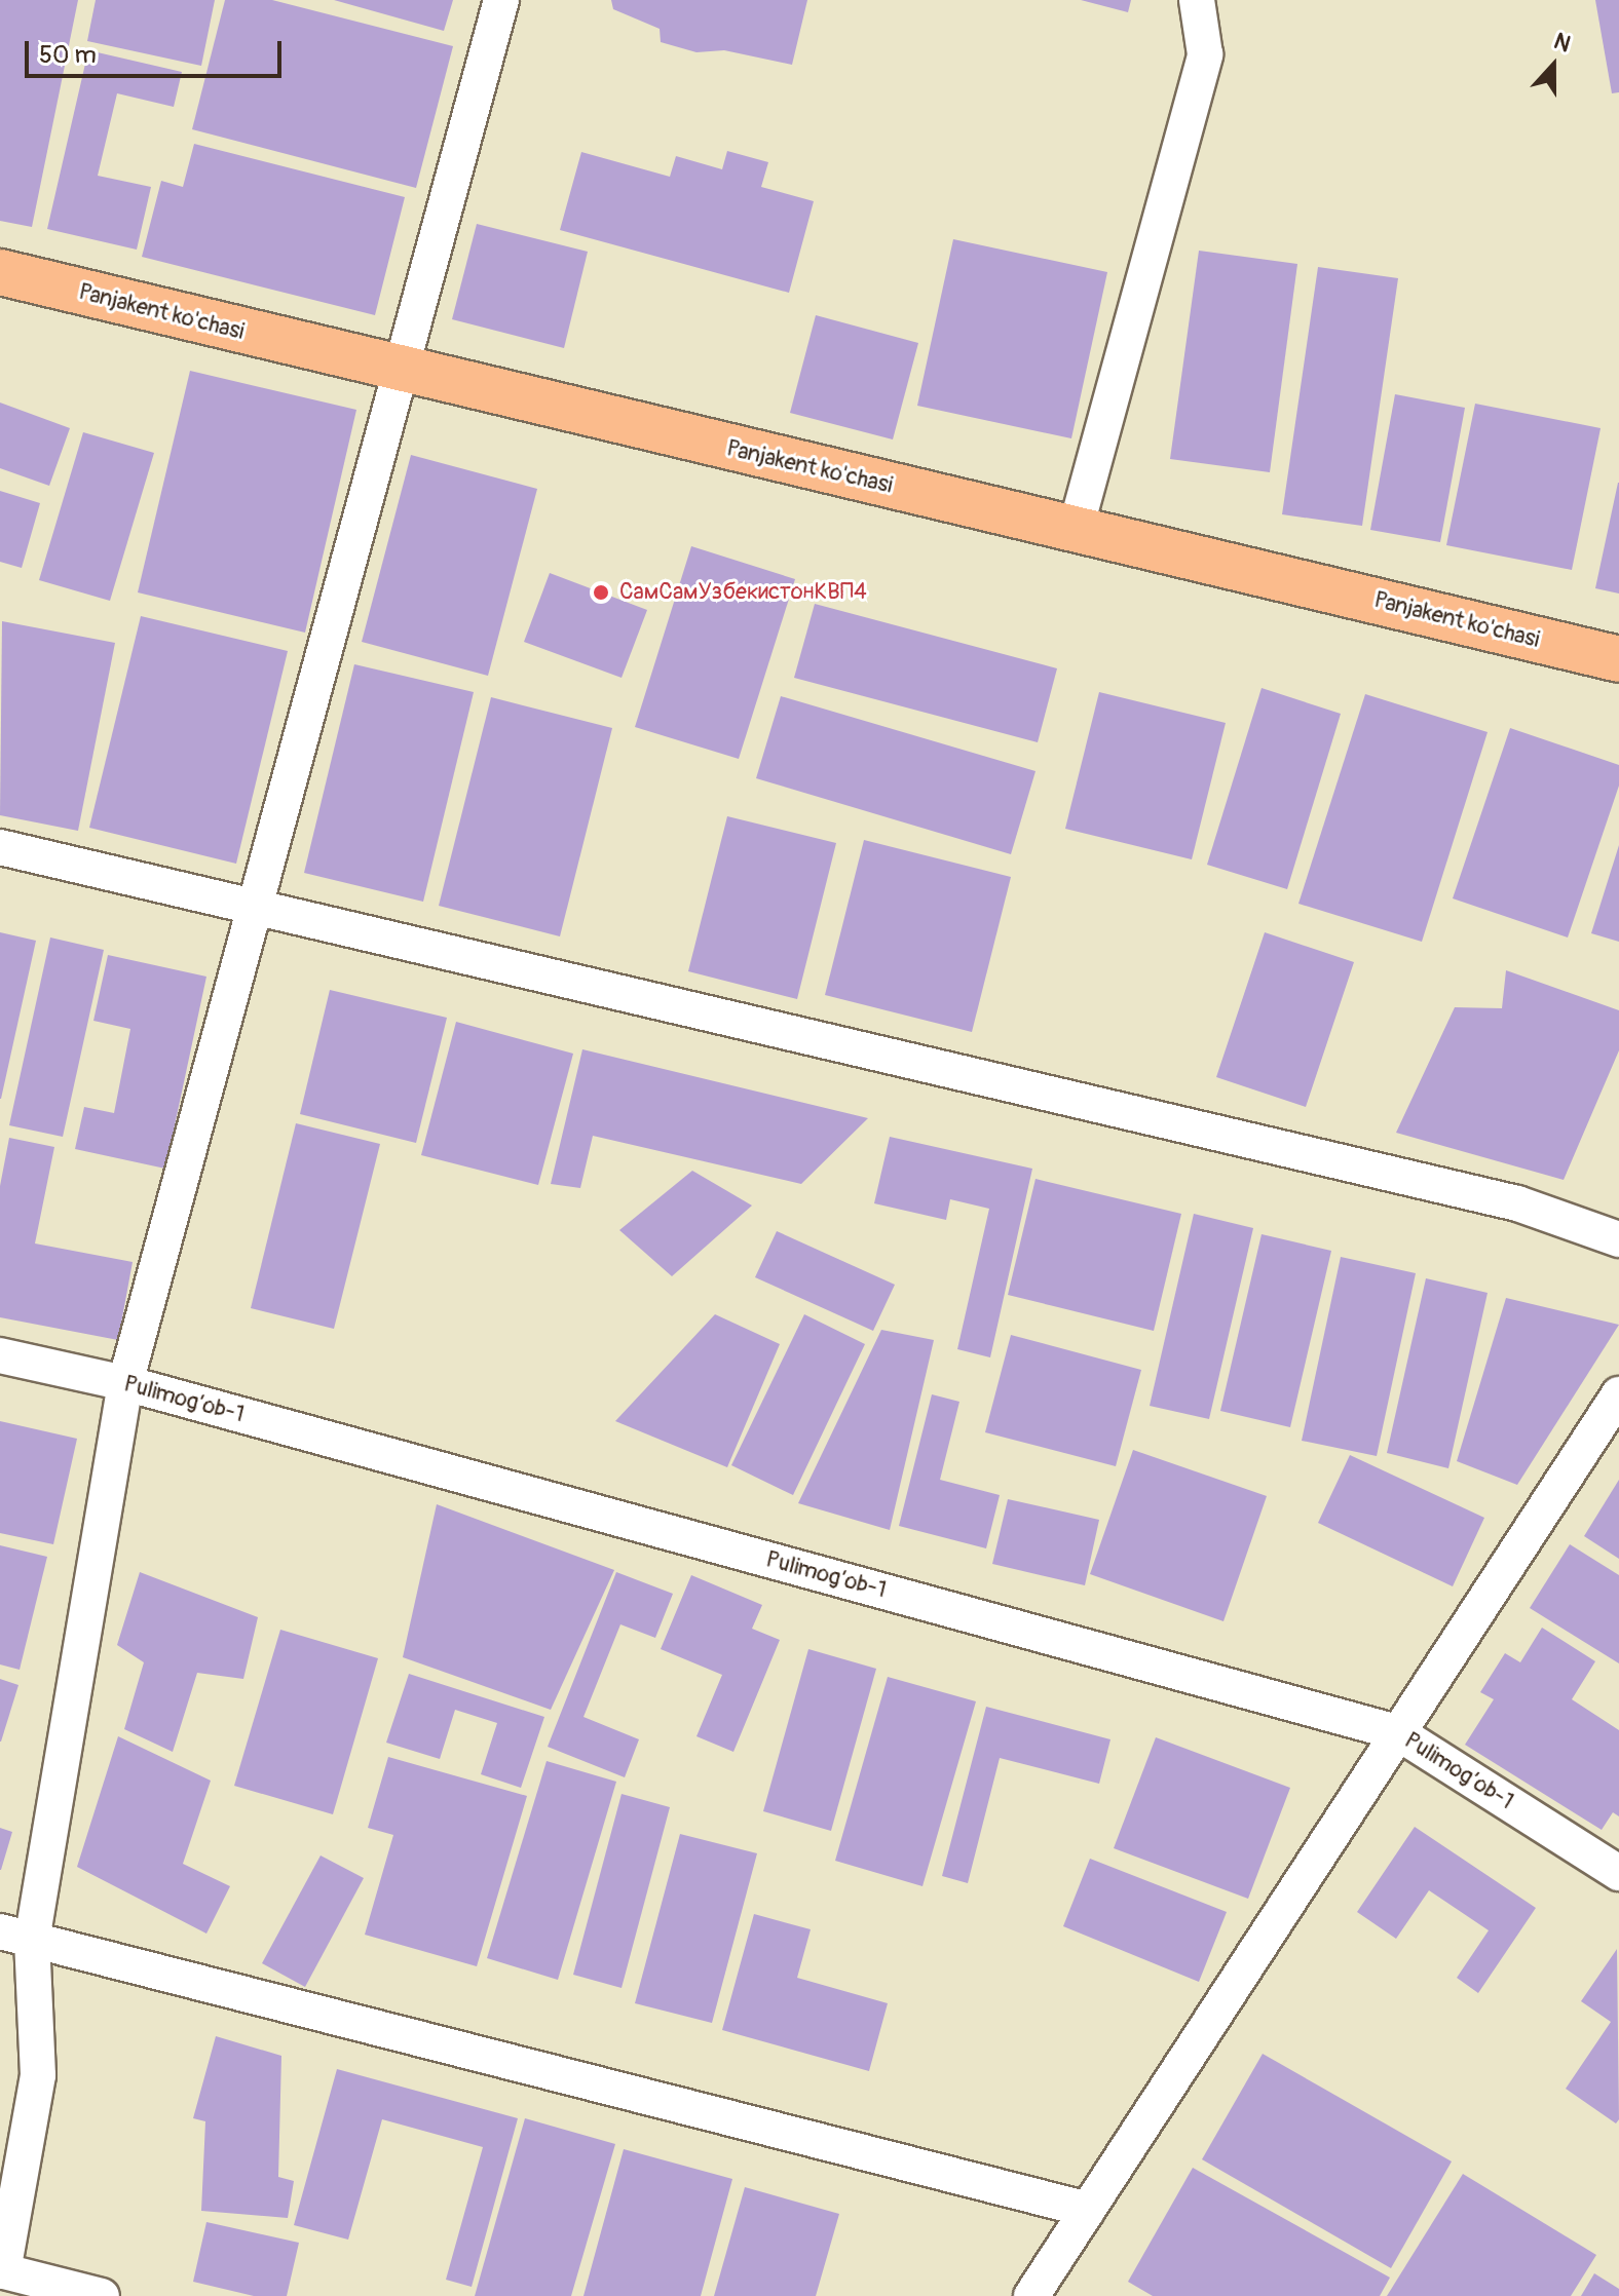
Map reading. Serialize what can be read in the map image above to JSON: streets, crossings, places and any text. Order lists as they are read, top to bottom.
{
  "streets": {
    "main road": ["Panjakent ko'chasi"],
    "street": ["Pulimog’ob-1"]
  },
  "places": ["СамСамУзбекистонКВП4"],
  "scale_bar": "50 m",
  "north": "top"
}
